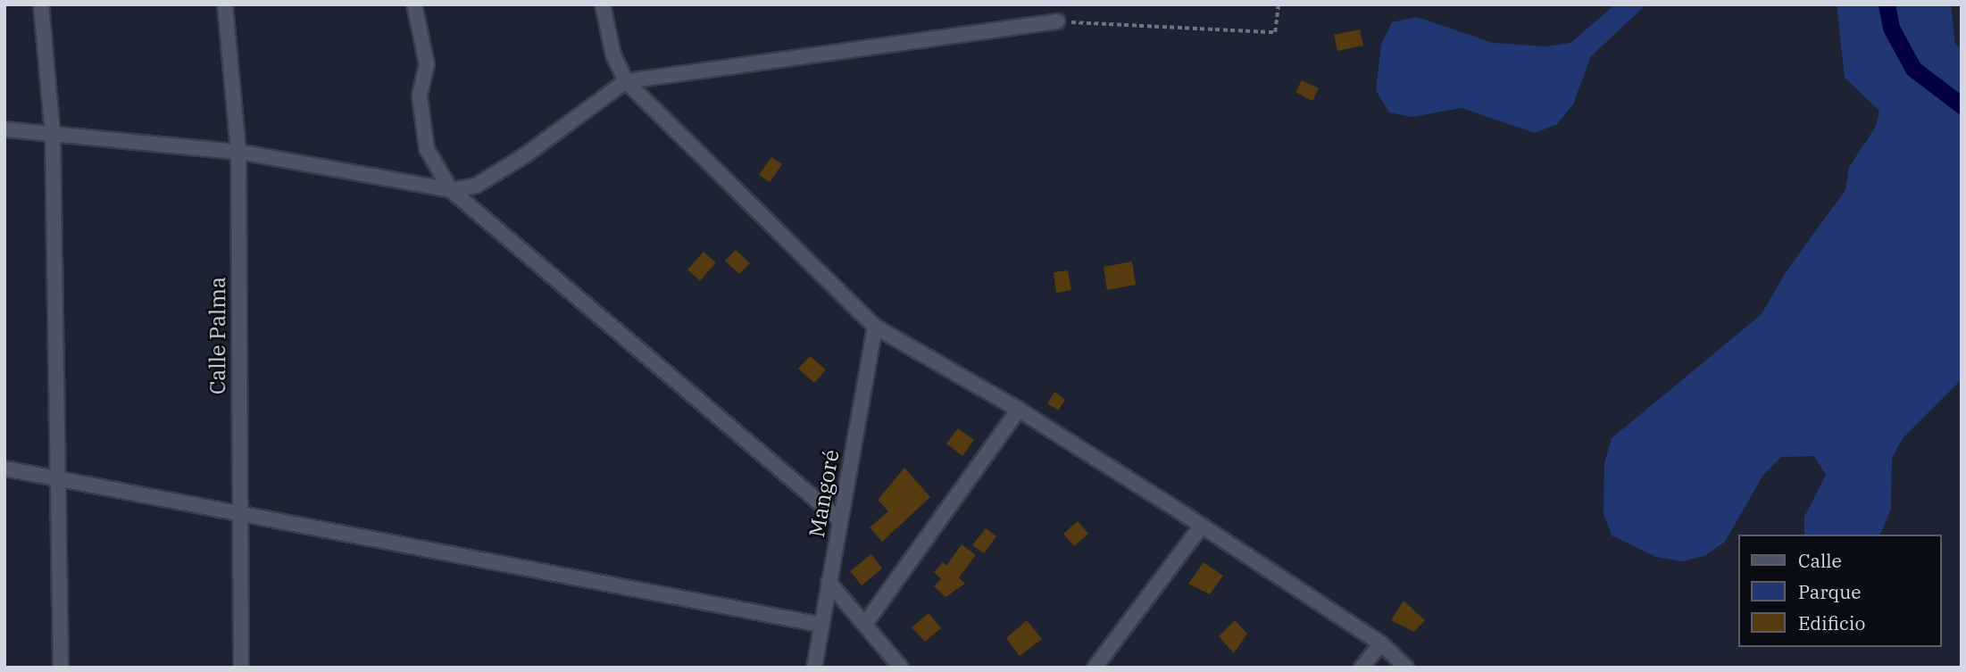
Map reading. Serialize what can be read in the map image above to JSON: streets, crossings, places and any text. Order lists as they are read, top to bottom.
{
  "streets": {
    "street": ["Calle Palma", "Mangoré"]
  },
  "legend": ["Calle", "Parque", "Edificio"]
}
